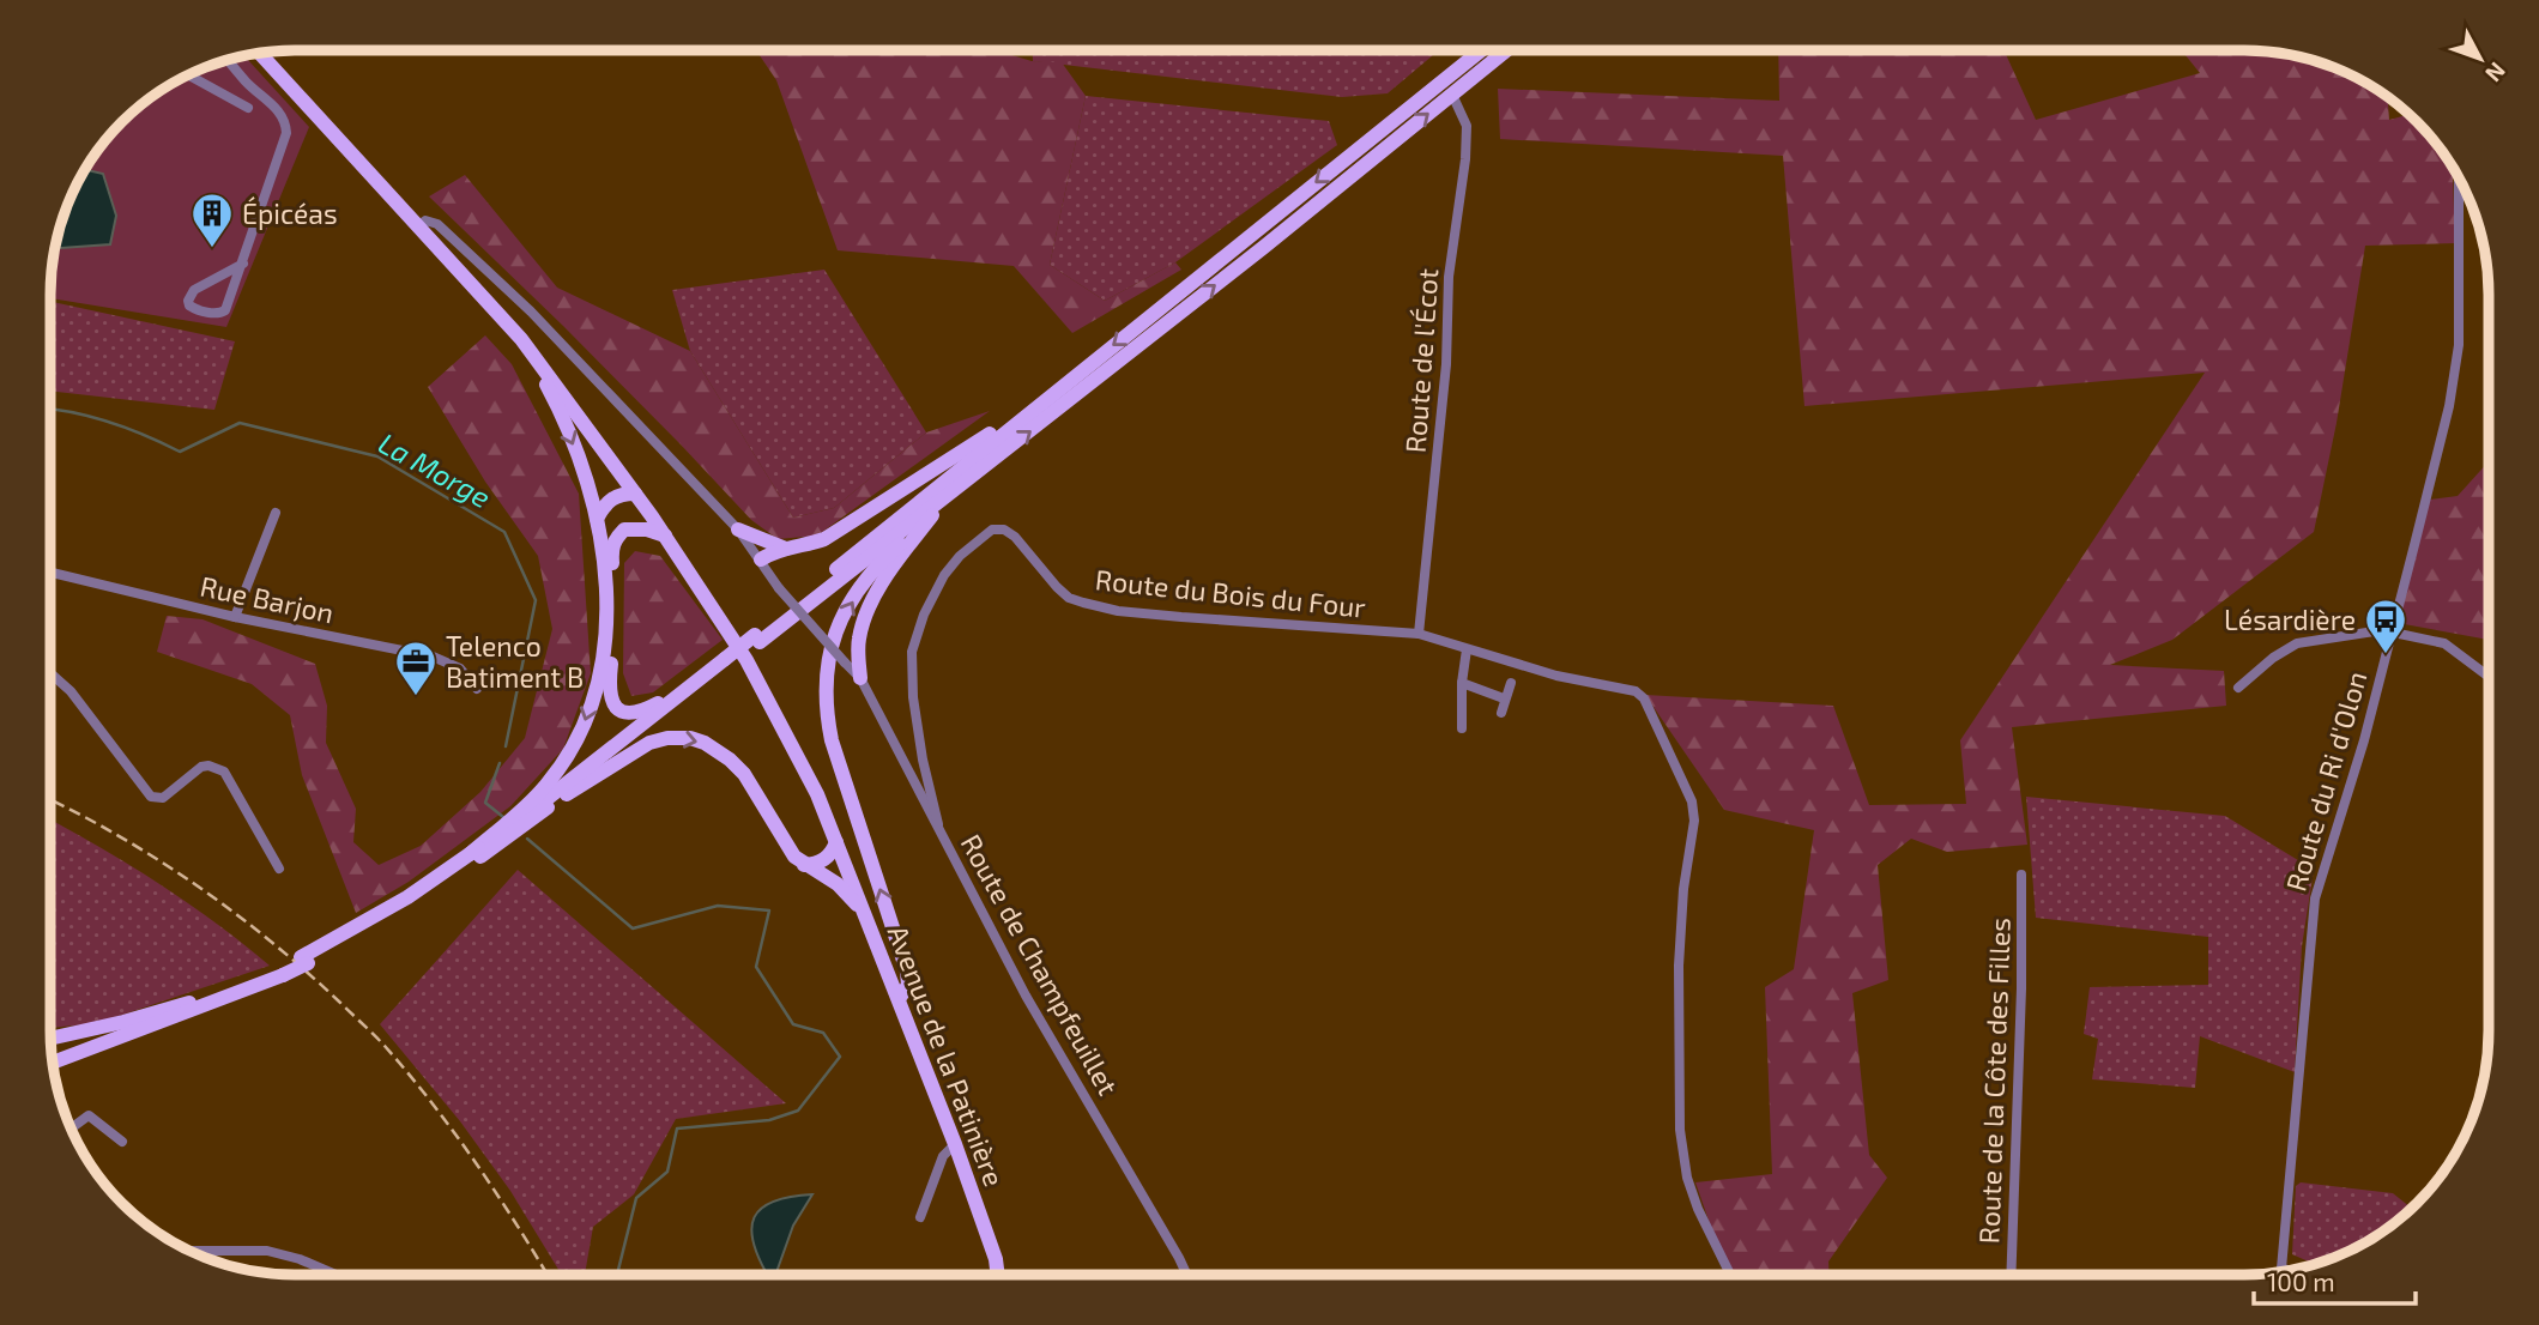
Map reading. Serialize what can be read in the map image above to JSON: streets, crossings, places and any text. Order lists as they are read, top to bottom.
{
  "streets": {
    "main road": ["Avenue de la Patinière"],
    "street": [
      "Route de l'Écot",
      "Route du Bois du Four",
      "Rue Barjon",
      "Route du Ri d'Olon",
      "Route de Champfeuillet",
      "Route de la Côte des Filles"
    ]
  },
  "crossings": [
    ["Route de l'Écot", "Route du Bois du Four"],
    ["Route du Bois du Four", "Route de Champfeuillet"]
  ],
  "water": ["La Morge"],
  "places": {
    "building": ["Épicéas"],
    "bus stop": ["Lésardière"],
    "office": ["Telenco Batiment B"]
  },
  "scale_bar": "100 m",
  "north": "bottom right"
}
